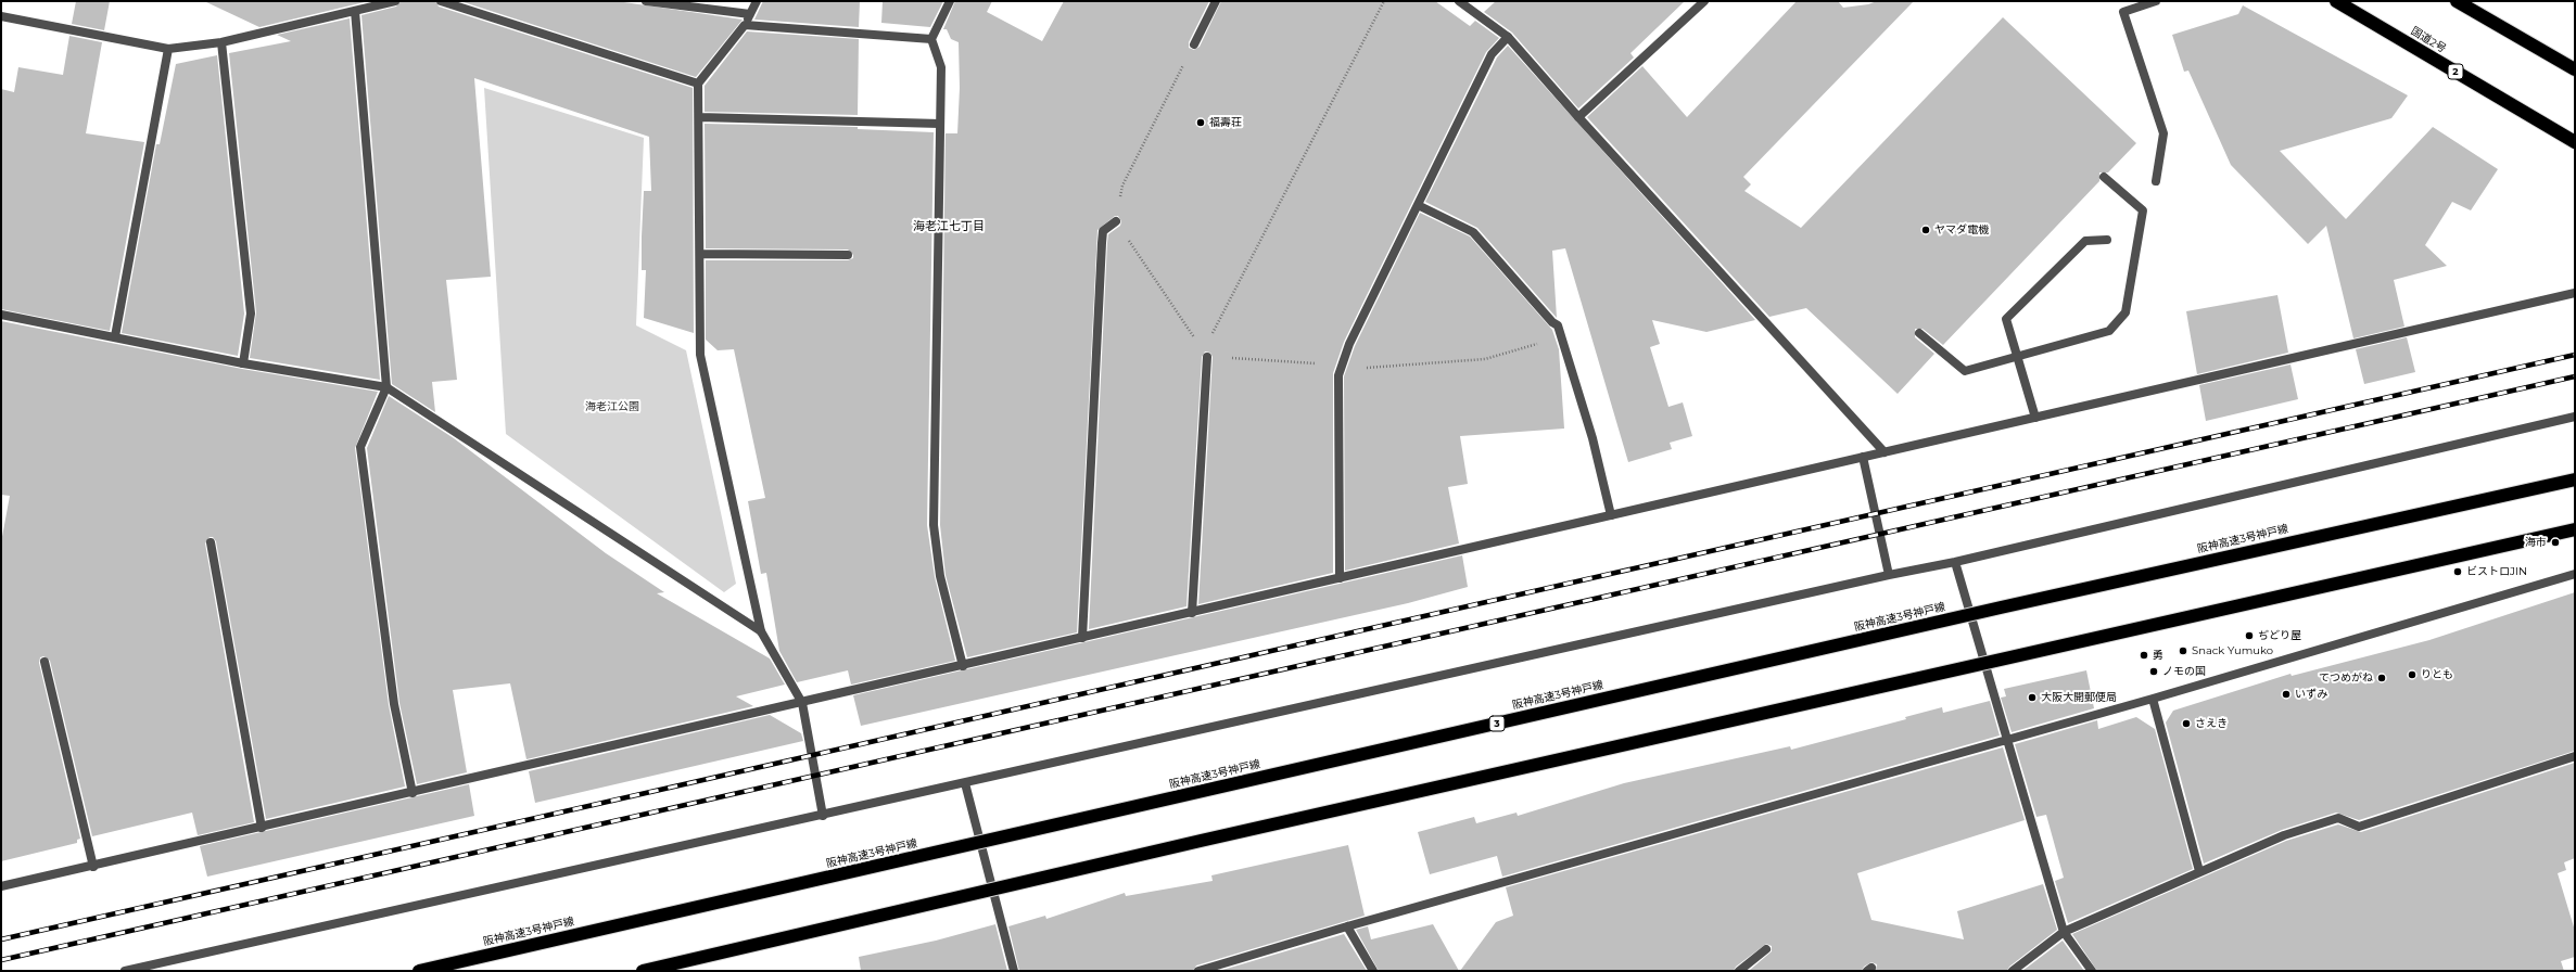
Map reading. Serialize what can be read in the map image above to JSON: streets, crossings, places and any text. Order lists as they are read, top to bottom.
{
  "streets": {
    "highway": [
      "国道2号",
      "2",
      "阪神高速3号神戸線",
      "3"
    ]
  },
  "districts": ["海老江七丁目"],
  "parks": ["海老江公園"],
  "places": [
    "福壽荘",
    "ヤマダ電機",
    "海市",
    "ビストロJIN",
    "ぢどり屋",
    "Snack Yumuko",
    "勇",
    "ノモの国",
    "りとも",
    "てつめがね",
    "いずみ",
    "大阪大開郵便局",
    "さえき"
  ]
}
